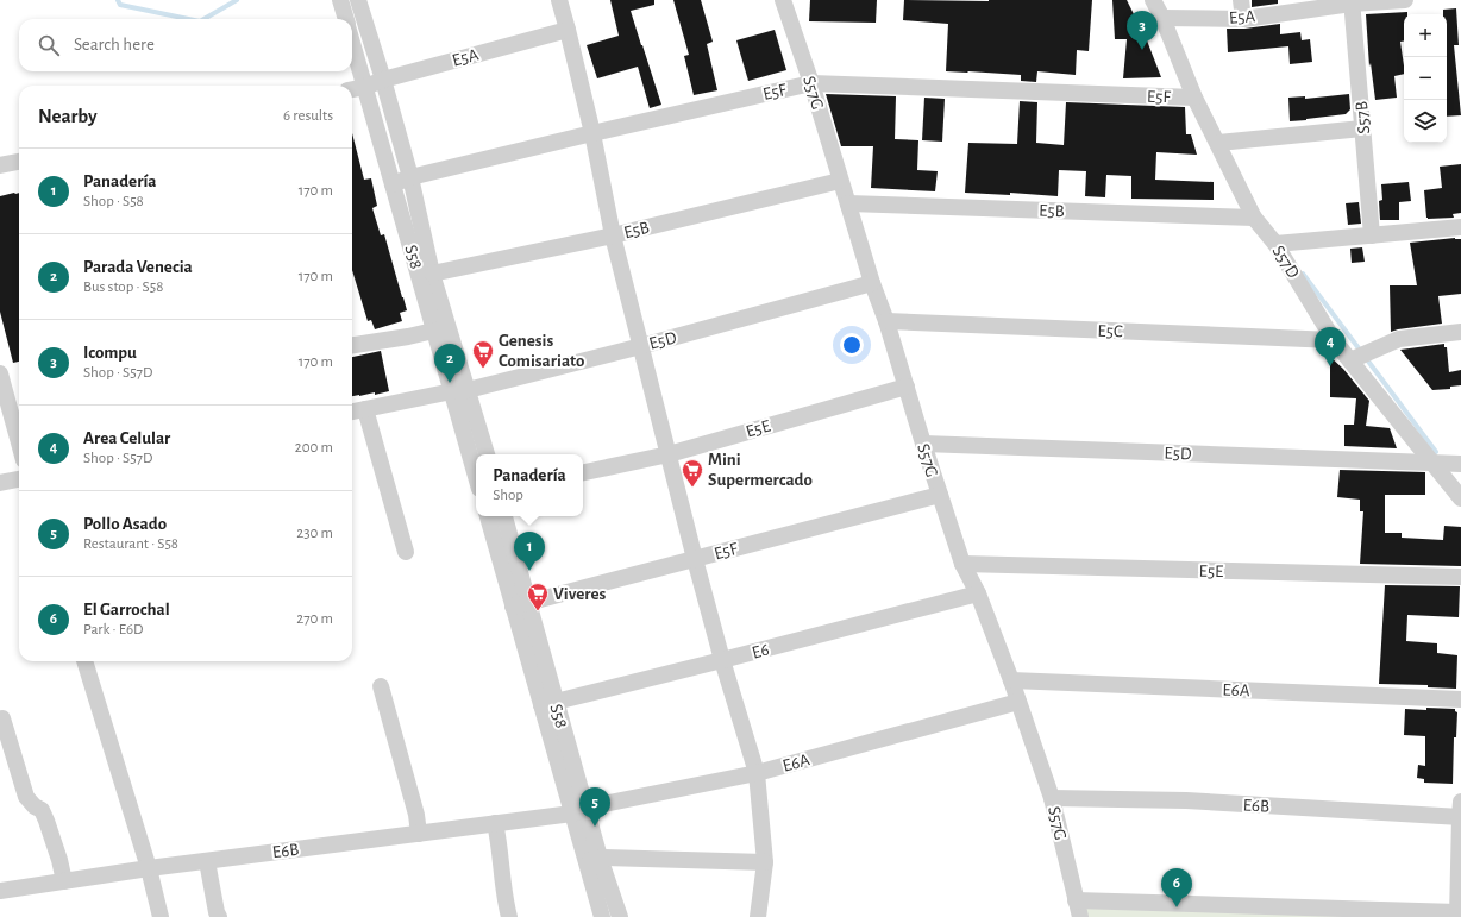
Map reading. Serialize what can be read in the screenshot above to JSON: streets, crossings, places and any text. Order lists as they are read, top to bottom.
{
  "streets": {
    "street": [
      "E5A",
      "E5F",
      "S57G",
      "S57B",
      "E5B",
      "S58",
      "S57D",
      "E5C",
      "E5D",
      "E5E",
      "E6",
      "E6A",
      "E6B"
    ]
  },
  "crossings": [
    ["E5A", "S57B"],
    ["E5A", "S58"],
    ["E5A", "S57D"],
    ["E5F", "S57G"],
    ["E5F", "S58"],
    ["E5F", "S57D"],
    ["S57G", "E5B"],
    ["S57G", "E5C"],
    ["S57G", "E5D"],
    ["S57G", "E5E"],
    ["S57G", "E6"],
    ["S57G", "E6A"],
    ["S57G", "E6B"],
    ["E5B", "S58"],
    ["E5B", "S57D"],
    ["S58", "E5D"],
    ["S58", "E6"],
    ["S58", "E6A"],
    ["S58", "E6B"],
    ["S57D", "E5C"],
    ["S57D", "E5D"],
    ["E6A", "E6B"]
  ],
  "places": {
    "supermarket": ["Genesis Comisariato", "Mini Supermercado", "Viveres"]
  },
  "page": {
    "pins": [
      "3",
      "4",
      "2",
      "1",
      "5",
      "6"
    ],
    "map_buttons": ["+", "−"],
    "search": "Search here",
    "heading": ["Nearby", "6 results"],
    "list": [
      {
        "mark": "1",
        "name": "Panadería",
        "note": "Shop · S58",
        "value": "170 m"
      },
      {
        "mark": "2",
        "name": "Parada Venecia",
        "note": "Bus stop · S58",
        "value": "170 m"
      },
      {
        "mark": "3",
        "name": "Icompu",
        "note": "Shop · S57D",
        "value": "170 m"
      },
      {
        "mark": "4",
        "name": "Area Celular",
        "note": "Shop · S57D",
        "value": "200 m"
      },
      {
        "mark": "5",
        "name": "Pollo Asado",
        "note": "Restaurant · S58",
        "value": "230 m"
      },
      {
        "mark": "6",
        "name": "El Garrochal",
        "note": "Park · E6D",
        "value": "270 m"
      }
    ],
    "popup": ["Panadería", "Shop"]
  }
}
